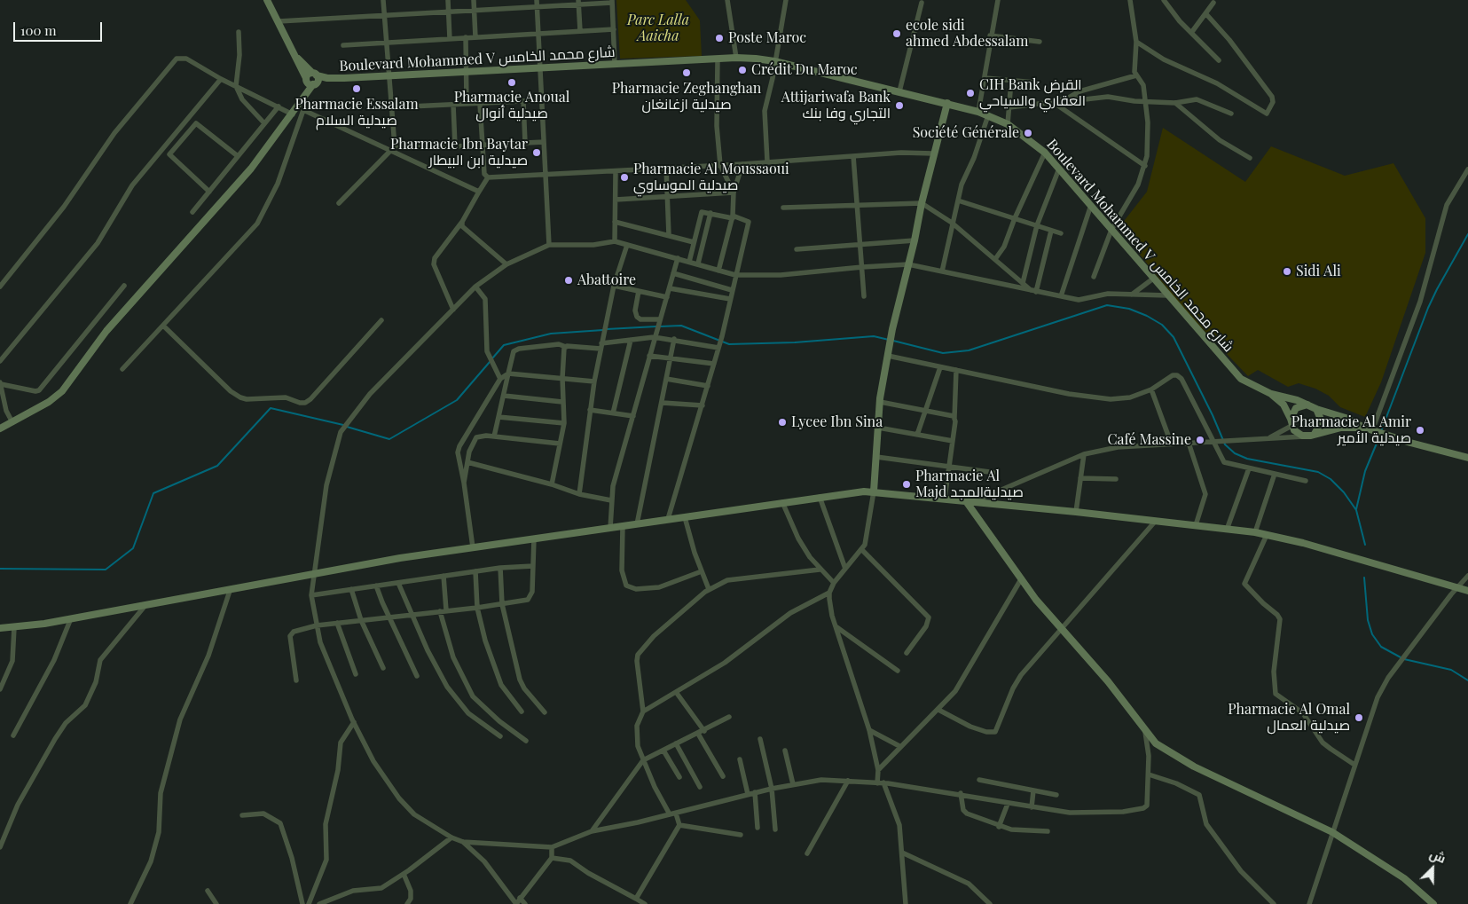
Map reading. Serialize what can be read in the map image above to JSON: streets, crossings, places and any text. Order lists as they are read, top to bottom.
{
  "streets": {
    "street": ["Boulevard Mohammed V شارع محمد الخامس"]
  },
  "parks": ["Parc Lalla Aaicha"],
  "places": [
    "ecole sidi ahmed Abdessalam",
    "Poste Maroc",
    "Crédit Du Maroc",
    "Pharmacie Zeghanghan صيدلية ازغانغان",
    "Pharmacie Anoual صيدلية أنوال",
    "Pharmacie Essalam صيدلية السلام",
    "CIH Bank القرض العقاري والسياحي",
    "Attijariwafa Bank التجاري وفا بنك",
    "Société Générale",
    "Pharmacie Ibn Baytar صيدلية ابن البيطار",
    "Pharmacie Al Moussaoui صيدلية الموساوي",
    "Sidi Ali",
    "Abattoire",
    "Lycee Ibn Sina",
    "Pharmacie Al Amir صيدلية الأمير",
    "Café Massine",
    "Pharmacie Al Majd صيدليةالمجد",
    "Pharmacie Al Omal صيدلية العمال"
  ],
  "scale_bar": "100 m",
  "north": "top right"
}
